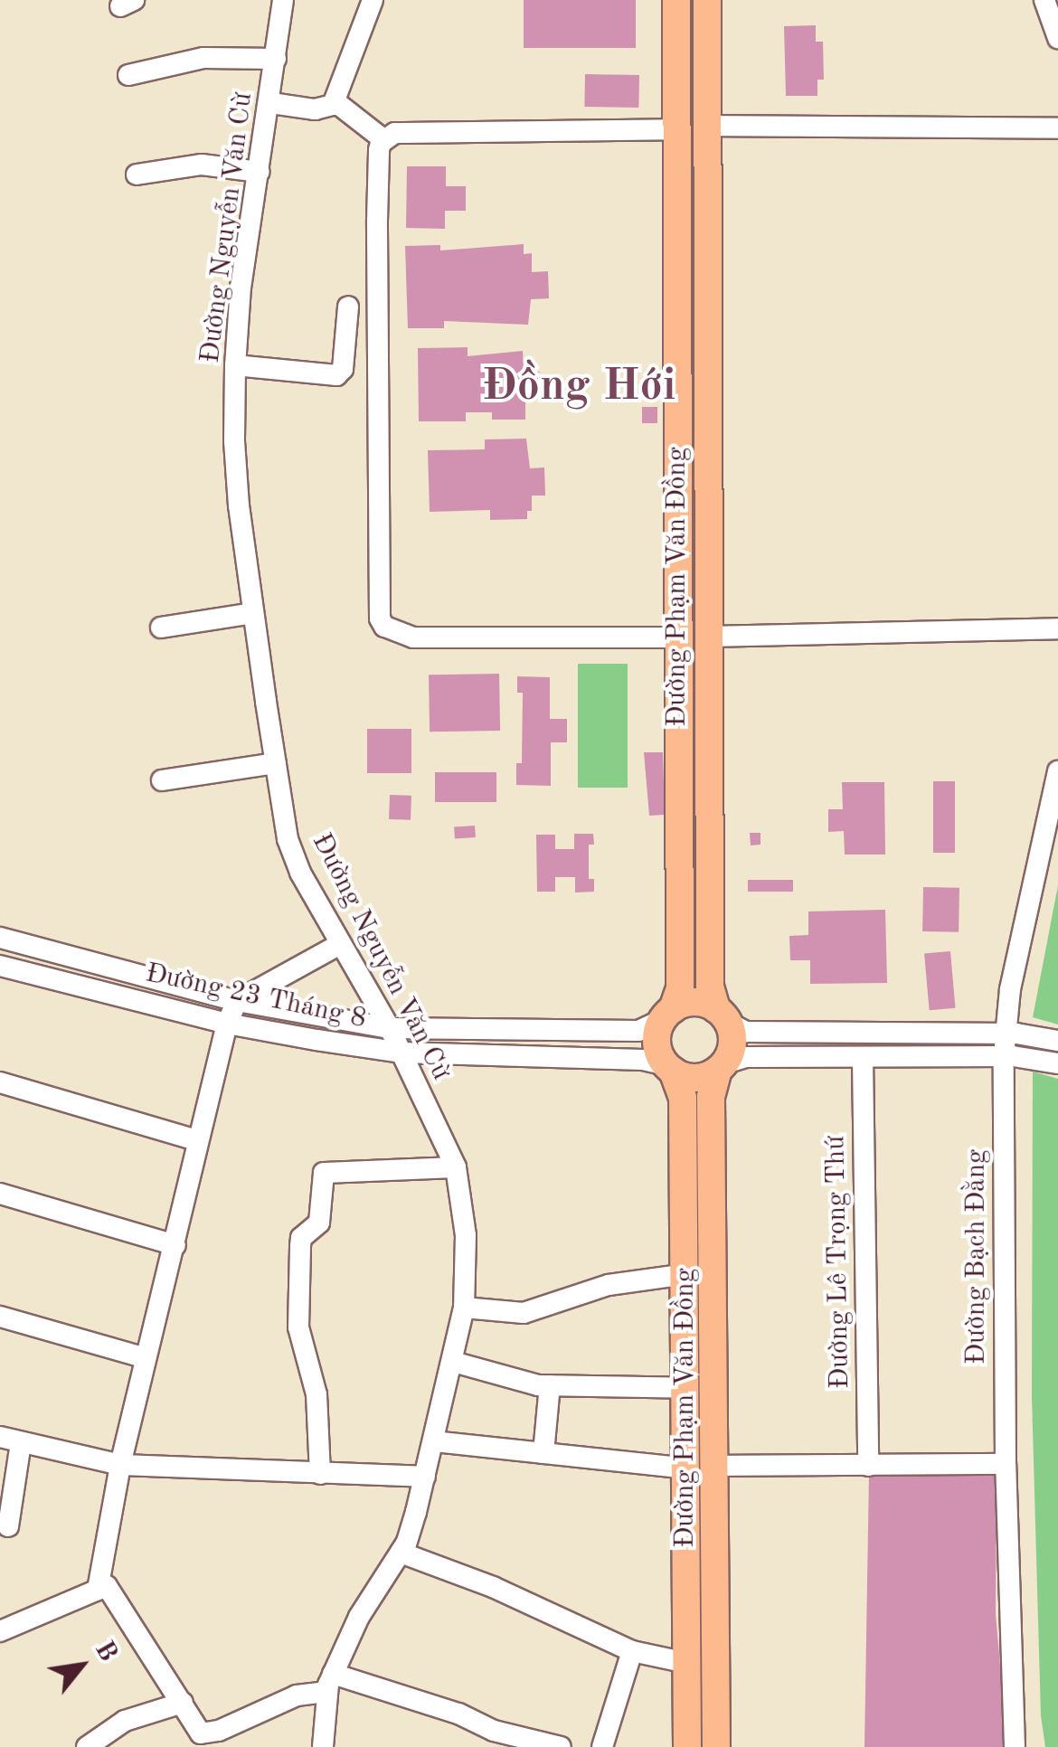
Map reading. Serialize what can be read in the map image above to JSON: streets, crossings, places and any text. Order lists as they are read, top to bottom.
{
  "streets": {
    "main road": ["Đường Phạm Văn Đồng"],
    "street": [
      "Đường Nguyễn Văn Cừ",
      "Đường 23 Tháng 8",
      "Đường Bạch Đằng",
      "Đường Lê Trọng Thứ"
    ]
  },
  "crossings": [
    ["Đường Nguyễn Văn Cừ", "Đường 23 Tháng 8"],
    ["Đường Phạm Văn Đồng", "Đường 23 Tháng 8"]
  ],
  "districts": ["Đồng Hới"],
  "north": "top right"
}
